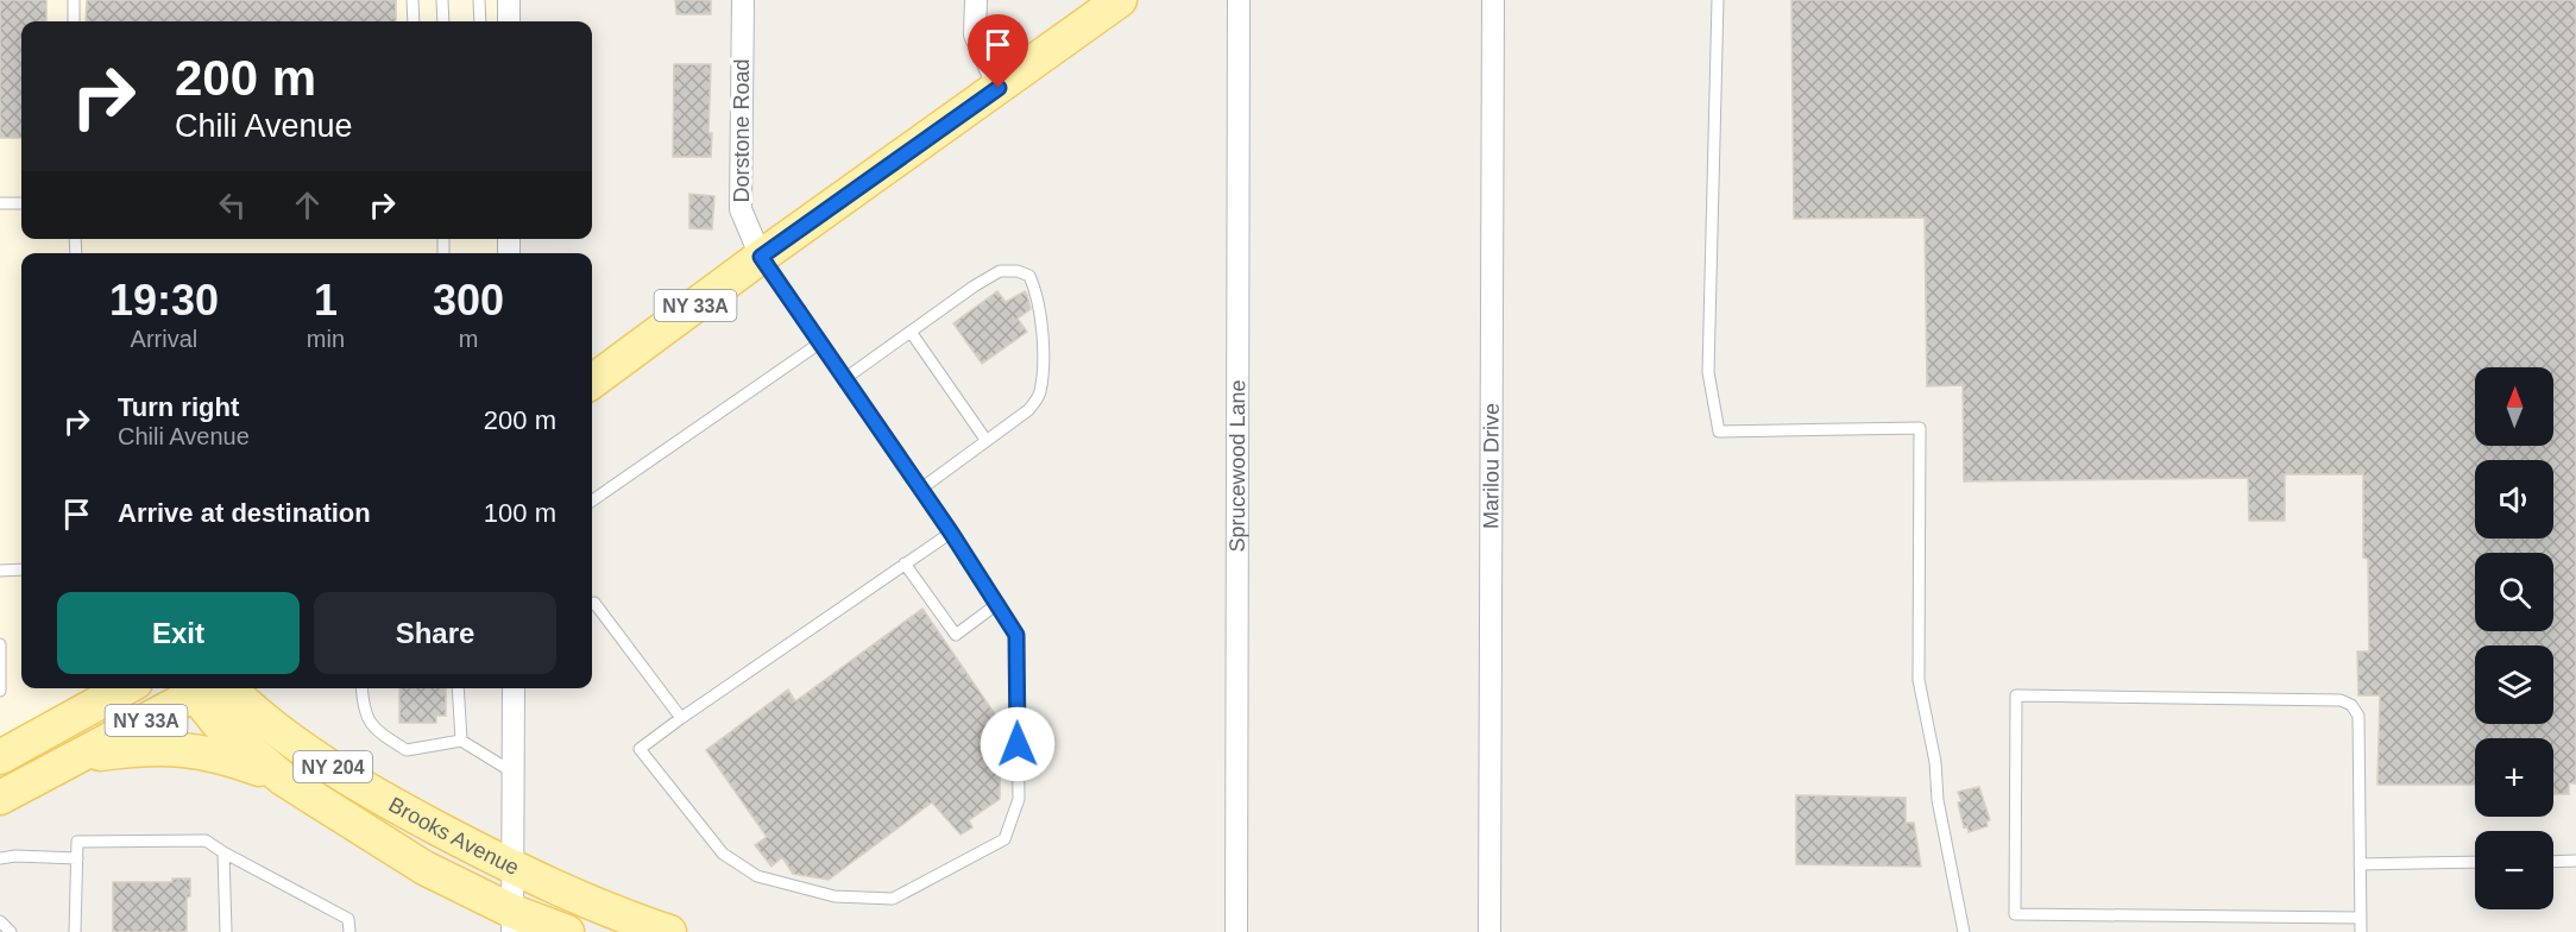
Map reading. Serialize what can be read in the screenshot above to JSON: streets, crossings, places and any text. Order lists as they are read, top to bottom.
{
  "streets": {
    "main road": ["NY 33A", "NY 204", "Brooks Avenue"],
    "street": ["Dorstone Road", "Sprucewood Lane", "Marilou Drive"]
  },
  "crossings": [
    ["Dorstone Road", "NY 33A"],
    ["NY 33A", "NY 204"],
    ["NY 204", "Brooks Avenue"]
  ],
  "north": "top",
  "page": {
    "turn": ["200 m", "Chili Avenue"],
    "eta": [
      "19:30",
      "Arrival",
      "1",
      "min",
      "300",
      "m"
    ],
    "map_buttons": ["+", "−"],
    "list": [
      {
        "name": "Turn right",
        "note": "Chili Avenue",
        "value": "200 m"
      },
      {
        "name": "Arrive at destination",
        "value": "100 m"
      }
    ],
    "buttons": ["Exit", "Share"]
  }
}
